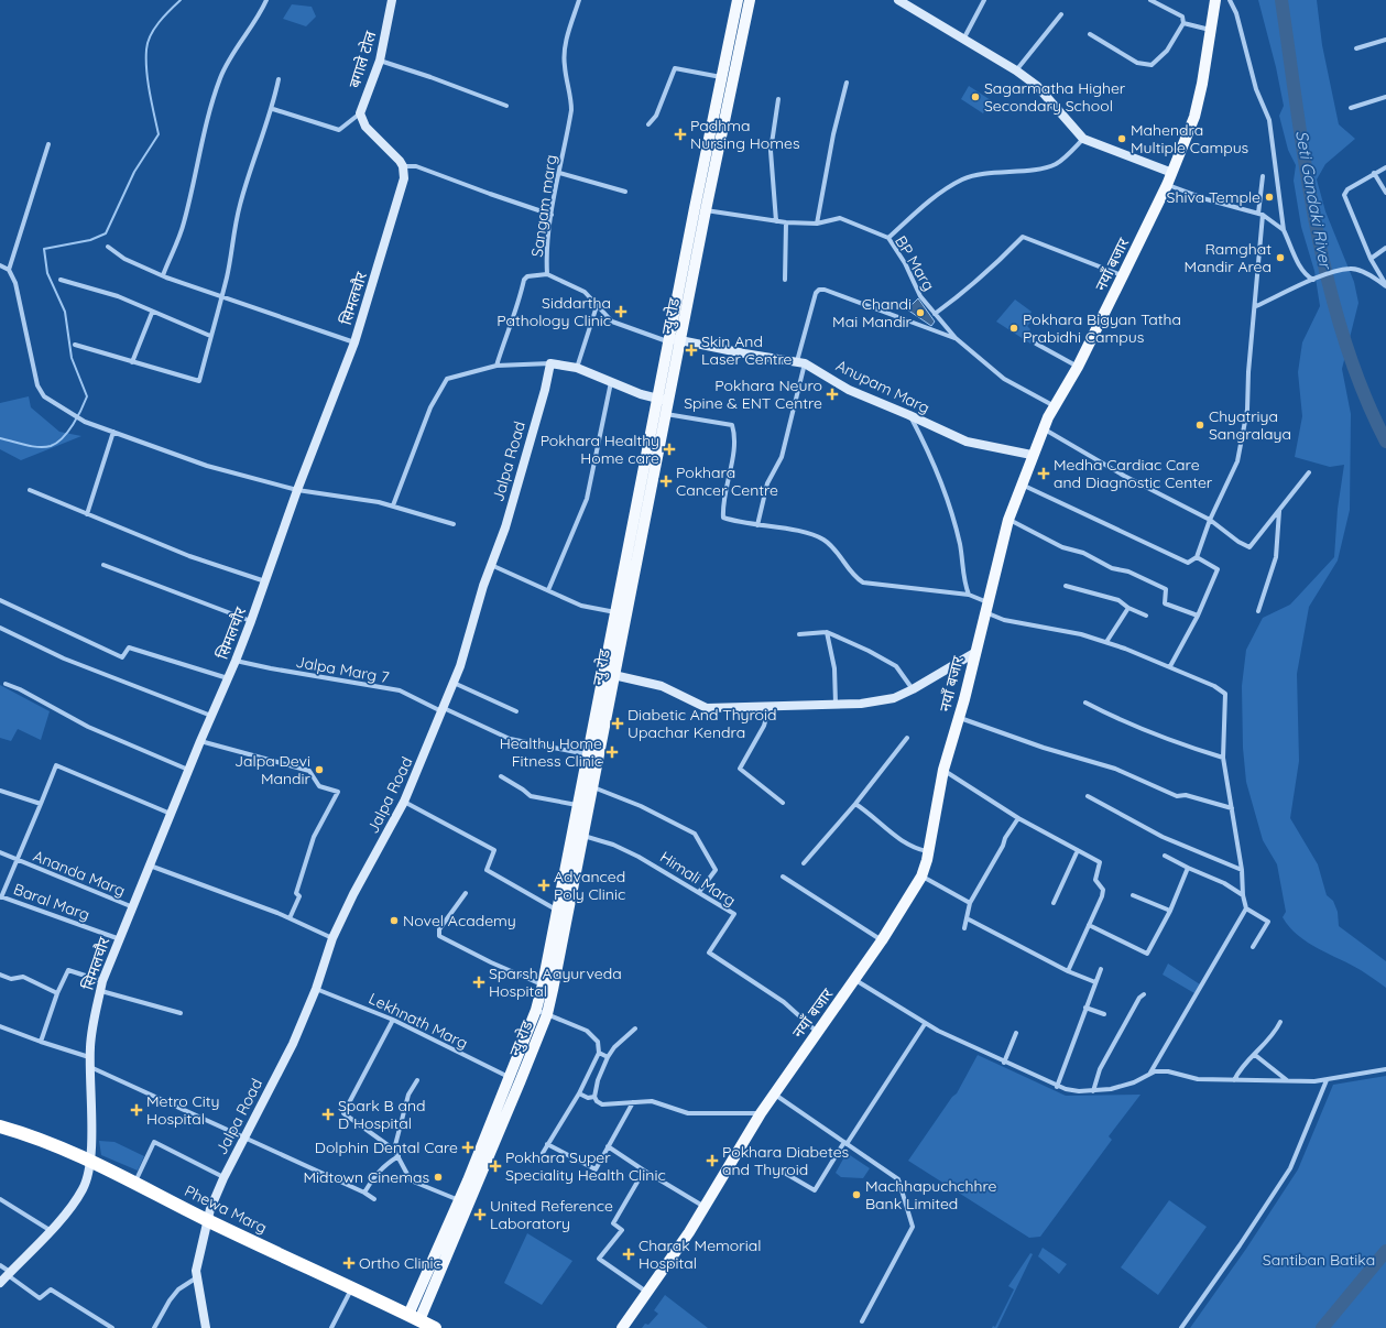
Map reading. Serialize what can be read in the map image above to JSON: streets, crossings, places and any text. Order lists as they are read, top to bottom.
{
  "streets": {
    "highway": ["Phewa Marg"],
    "main road": [
      "बगाले टोल",
      "नयाँ बजार",
      "सिमलचौर",
      "न्यु रोड",
      "Anupam Marg",
      "Jalpa Road"
    ],
    "street": [
      "Sangam marg",
      "BP Marg",
      "Jalpa Marg 7",
      "Ananda Marg",
      "Himali Marg",
      "Baral Marg",
      "Lekhnath Marg"
    ]
  },
  "crossings": [
    ["Sangam marg", "न्यु रोड"],
    ["Sangam marg", "Anupam Marg"],
    ["BP Marg", "नयाँ बजार"],
    ["BP Marg", "न्यु रोड"],
    ["नयाँ बजार", "Anupam Marg"],
    ["नयाँ बजार", "Himali Marg"],
    ["सिमलचौर", "Jalpa Marg 7"],
    ["सिमलचौर", "Ananda Marg"],
    ["सिमलचौर", "Baral Marg"],
    ["सिमलचौर", "Phewa Marg"],
    ["न्यु रोड", "Anupam Marg"],
    ["न्यु रोड", "Jalpa Marg 7"],
    ["न्यु रोड", "Himali Marg"],
    ["न्यु रोड", "Lekhnath Marg"],
    ["न्यु रोड", "Phewa Marg"],
    ["Jalpa Road", "Jalpa Marg 7"],
    ["Jalpa Road", "Lekhnath Marg"],
    ["Jalpa Road", "Phewa Marg"],
    ["Ananda Marg", "Baral Marg"]
  ],
  "water": ["Seti Gandaki River"],
  "parks": ["Santiban Batika"],
  "places": {
    "other": [
      "Sagarmatha Higher Secondary School",
      "Mahendra Multiple Campus",
      "Shiva Temple",
      "Ramghat Mandir Area",
      "Chandi Mai Mandir",
      "Pokhara Bigyan Tatha Prabidhi Campus",
      "Chyatriya Sangralaya",
      "Jalpa Devi Mandir",
      "Novel Academy",
      "Midtown Cinemas",
      "Machhapuchchhre Bank Limited"
    ],
    "health": [
      "Padhma Nursing Homes",
      "Siddartha Pathology Clinic",
      "Skin And Laser Centre",
      "Pokhara Neuro Spine & ENT Centre",
      "Pokhara Healthy Home care",
      "Medha Cardiac Care and Diagnostic Center",
      "Pokhara Cancer Centre",
      "Diabetic And Thyroid Upachar Kendra",
      "Healthy Home Fitness Clinic",
      "Advanced Poly Clinic",
      "Sparsh Aayurveda Hospital",
      "Metro City Hospital",
      "Spark B and D Hospital",
      "Dolphin Dental Care",
      "Pokhara Diabetes and Thyroid",
      "Pokhara Super Speciality Health Clinic",
      "United Reference Laboratory",
      "Charak Memorial Hospital",
      "Ortho Clinic"
    ]
  }
}
